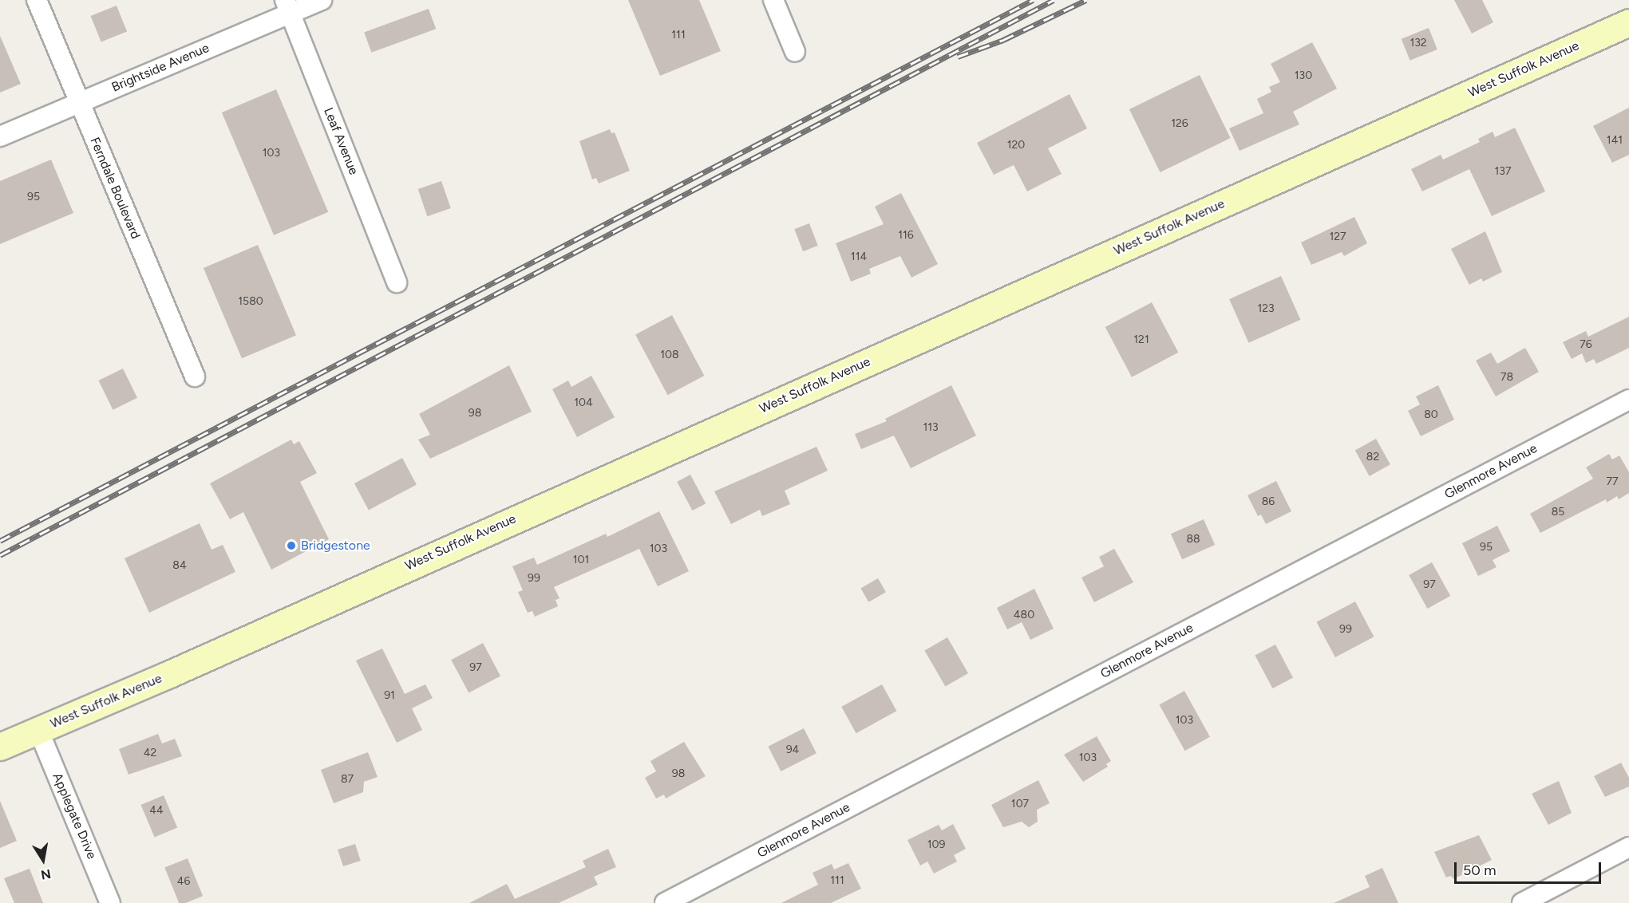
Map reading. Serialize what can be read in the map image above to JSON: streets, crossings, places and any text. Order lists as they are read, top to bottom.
{
  "streets": {
    "main road": ["West Suffolk Avenue"],
    "street": [
      "Brightside Avenue",
      "Leaf Avenue",
      "Ferndale Boulevard",
      "Glenmore Avenue",
      "Applegate Drive"
    ]
  },
  "crossings": [
    ["Brightside Avenue", "Leaf Avenue"],
    ["Brightside Avenue", "Ferndale Boulevard"],
    ["West Suffolk Avenue", "Applegate Drive"]
  ],
  "places": ["Bridgestone"],
  "house_numbers": [
    "111",
    "132",
    "130",
    "126",
    "141",
    "120",
    "103",
    "137",
    "95",
    "116",
    "127",
    "114",
    "1580",
    "123",
    "121",
    "76",
    "108",
    "78",
    "104",
    "98",
    "80",
    "113",
    "82",
    "77",
    "86",
    "85",
    "88",
    "95",
    "103",
    "101",
    "84",
    "99",
    "97",
    "480",
    "99",
    "97",
    "91",
    "103",
    "94",
    "42",
    "103",
    "98",
    "87",
    "107",
    "44",
    "109",
    "111",
    "46"
  ],
  "scale_bar": "50 m",
  "north": "bottom"
}
